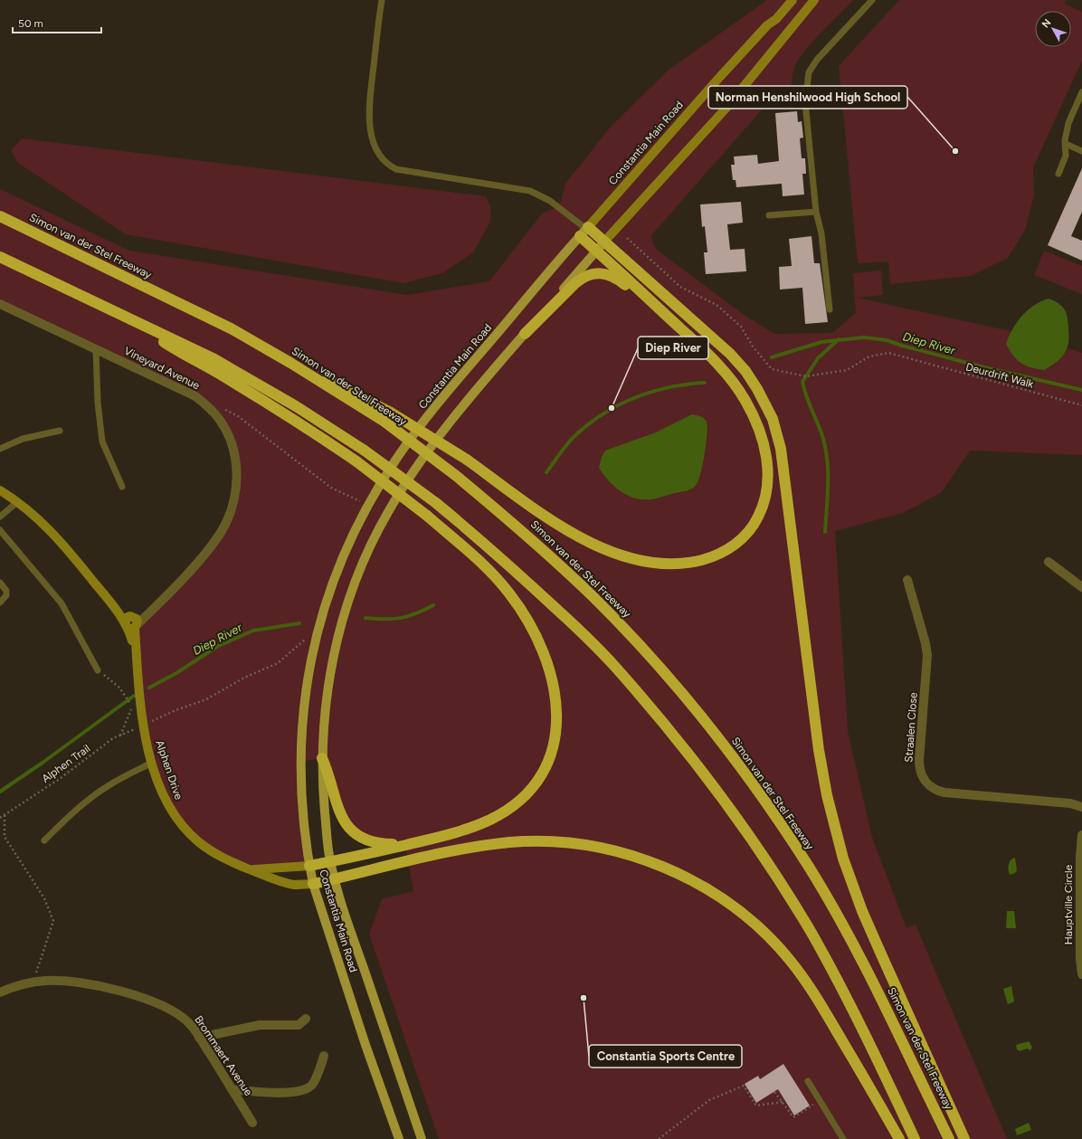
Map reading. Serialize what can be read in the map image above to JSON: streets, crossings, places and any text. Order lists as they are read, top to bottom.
{
  "streets": {
    "highway": ["Simon van der Stel Freeway"],
    "main road": ["Constantia Main Road", "Alphen Drive"],
    "street": [
      "Vineyard Avenue",
      "Straalen Close",
      "Hauptville Circle",
      "Brommaert Avenue"
    ],
    "path": ["Deurdrift Walk", "Alphen Trail"]
  },
  "crossings": [
    ["Constantia Main Road", "Alphen Drive"],
    ["Vineyard Avenue", "Alphen Drive"],
    ["Alphen Trail", "Alphen Drive"]
  ],
  "water": ["Diep River"],
  "places": ["Norman Henshilwood High School", "Diep River", "Constantia Sports Centre"],
  "scale_bar": "50 m",
  "north": "top left"
}
